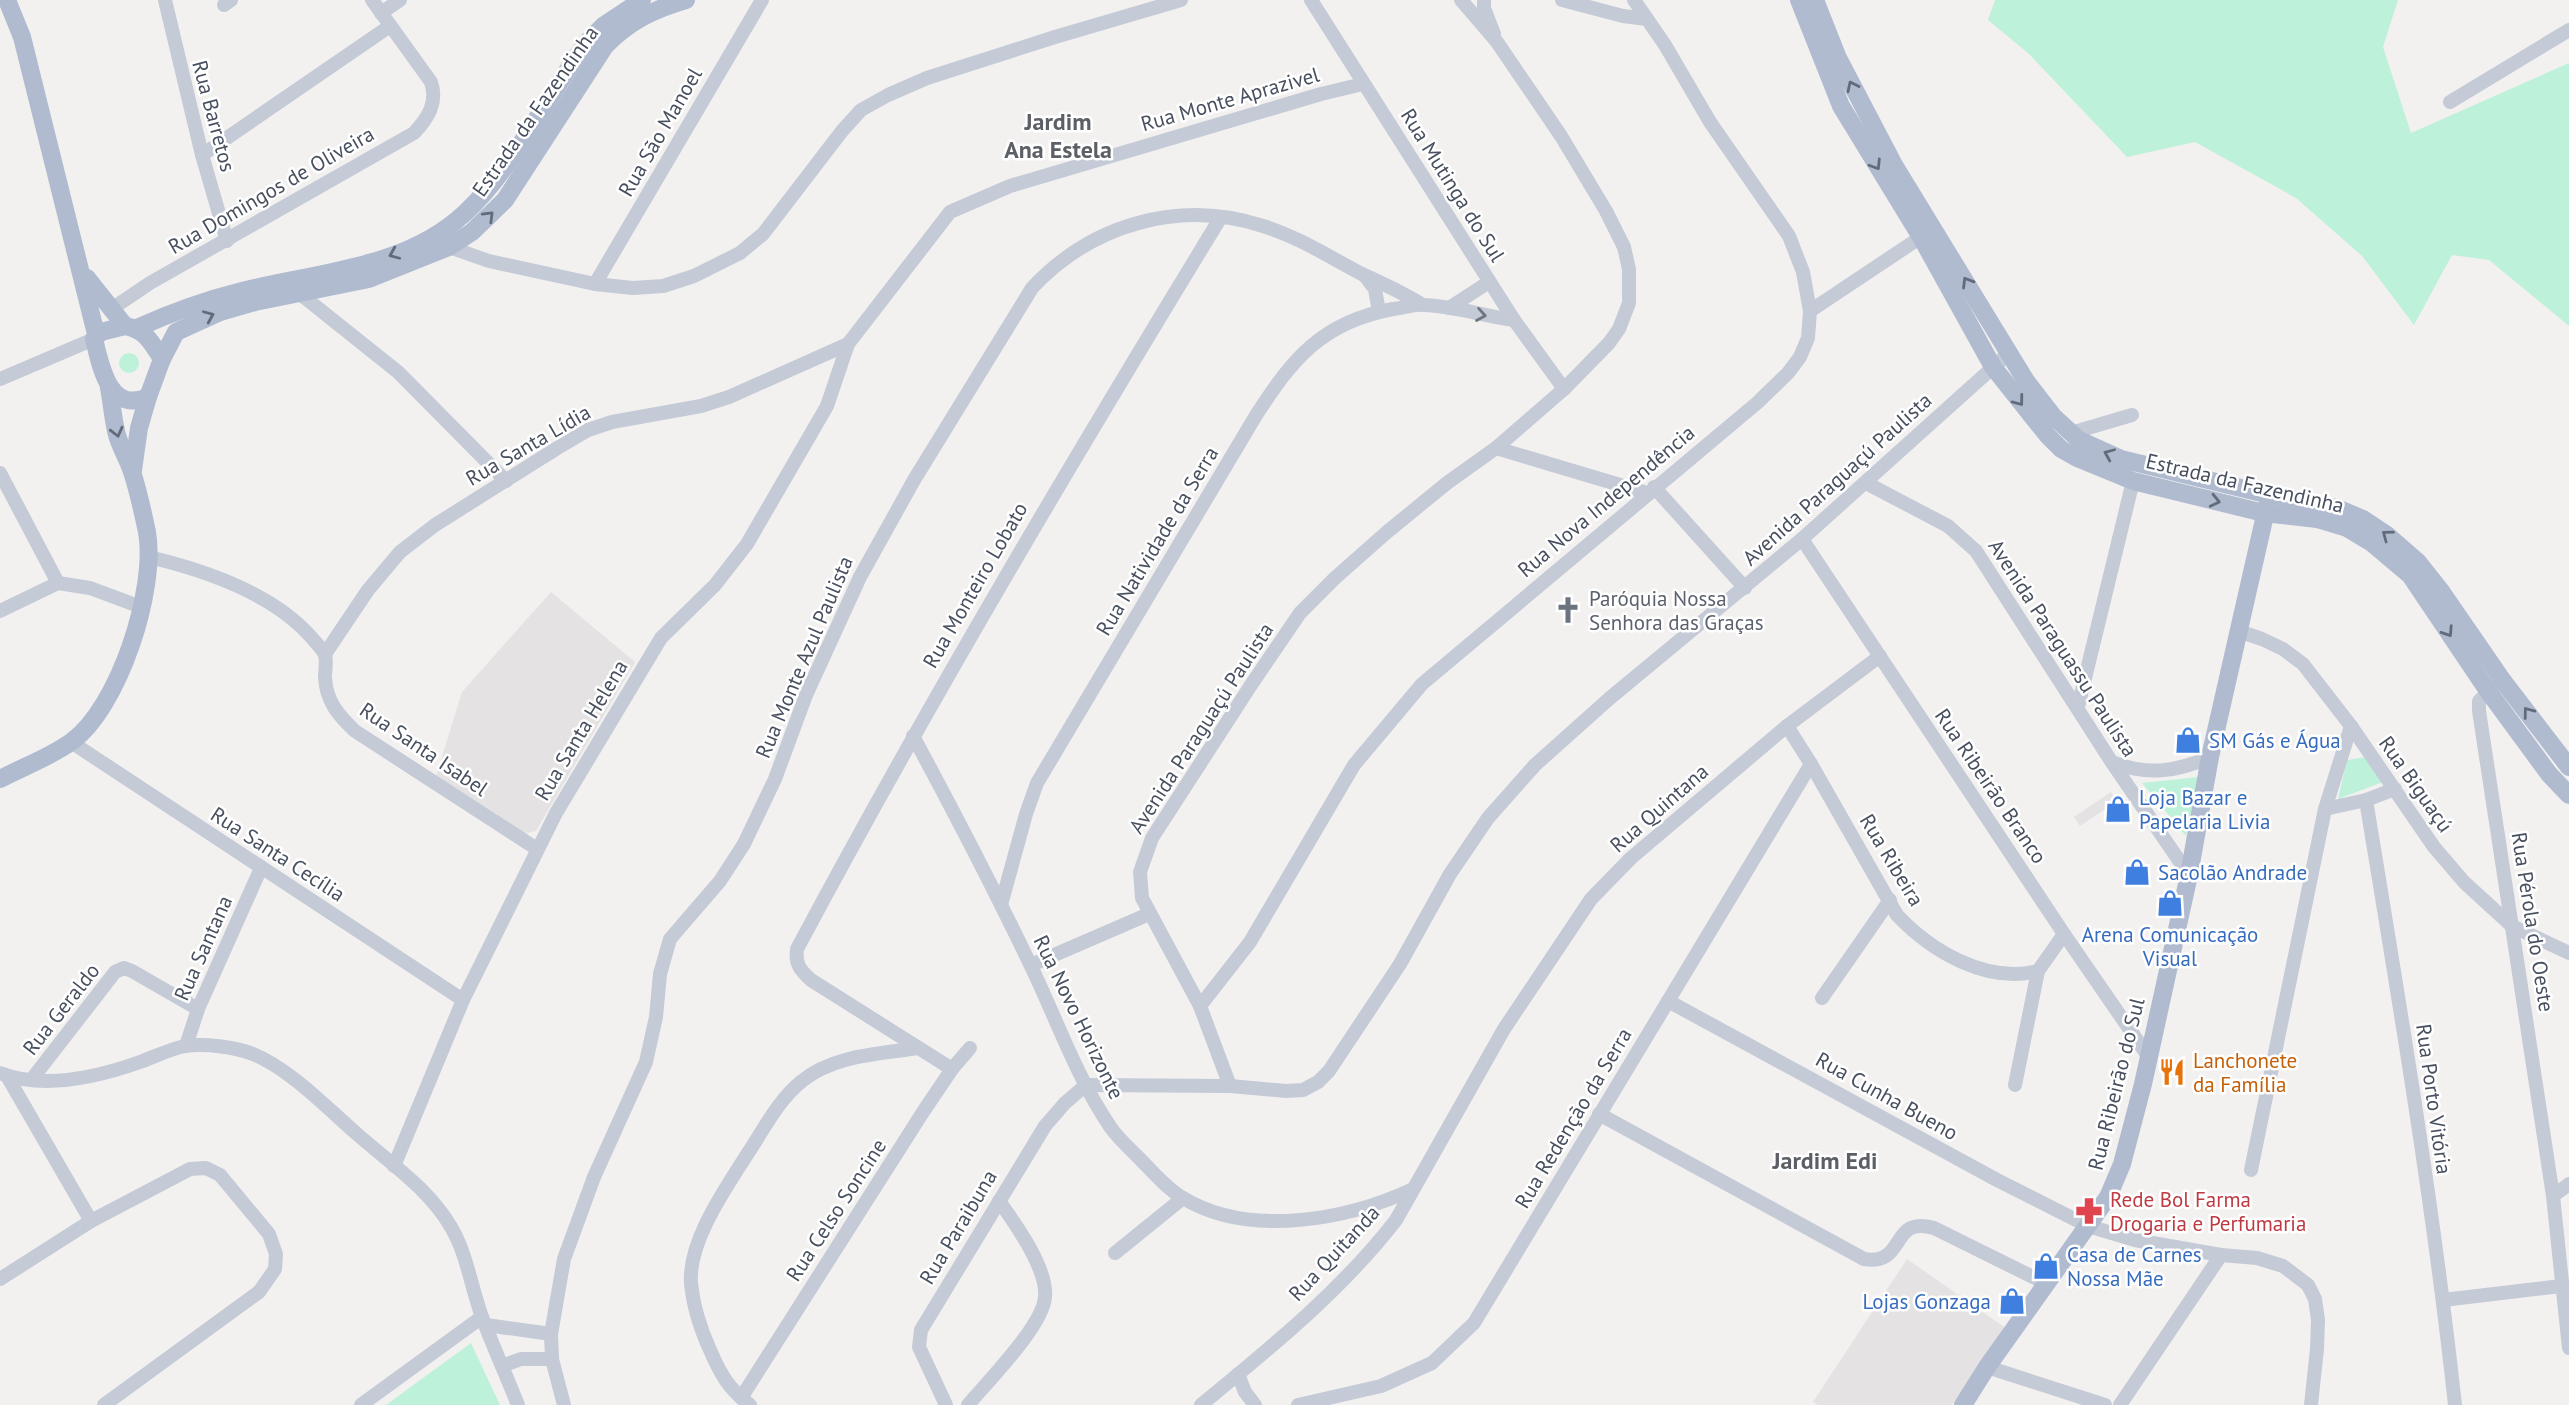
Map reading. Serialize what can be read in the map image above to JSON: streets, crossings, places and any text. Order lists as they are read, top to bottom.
{
  "streets": {
    "main road": ["Estrada da Fazendinha", "Rua Ribeirão do Sul"],
    "street": [
      "Rua Monte Aprazivel",
      "Rua Barretos",
      "Rua São Manoel",
      "Rua Mutinga do Sul",
      "Rua Domingos de Oliveira",
      "Rua Santa Lídia",
      "Avenida Paraguaçú Paulista",
      "Rua Nova Independência",
      "Rua Natividade da Serra",
      "Rua Monteiro Lobato",
      "Avenida Paraguassu Paulista",
      "Rua Monte Azul Paulista",
      "Rua Santa Helena",
      "Rua Santa Isabel",
      "Rua Biguaçú",
      "Rua Ribeirão Branco",
      "Rua Quintana",
      "Rua Santa Cecília",
      "Rua Ribeira",
      "Rua Pérola do Oeste",
      "Rua Santana",
      "Rua Geraldo",
      "Rua Novo Horizonte",
      "Rua Cunha Bueno",
      "Rua Porto Vitória",
      "Rua Redenção da Serra",
      "Rua Celso Soncine",
      "Rua Paraibuna",
      "Rua Quitanda"
    ]
  },
  "crossings": [
    ["Rua Monte Aprazivel", "Rua Mutinga do Sul"],
    ["Rua Monte Aprazivel", "Rua Santa Lídia"],
    ["Rua Monte Aprazivel", "Rua Santa Helena"],
    ["Estrada da Fazendinha", "Avenida Paraguaçú Paulista"],
    ["Estrada da Fazendinha", "Rua Pérola do Oeste"],
    ["Estrada da Fazendinha", "Rua Ribeirão do Sul"],
    ["Rua Barretos", "Rua Domingos de Oliveira"],
    ["Rua Mutinga do Sul", "Avenida Paraguaçú Paulista"],
    ["Rua Mutinga do Sul", "Rua Natividade da Serra"],
    ["Rua Santa Lídia", "Rua Santa Helena"],
    ["Rua Santa Lídia", "Rua Santa Isabel"],
    ["Avenida Paraguaçú Paulista", "Rua Nova Independência"],
    ["Avenida Paraguaçú Paulista", "Avenida Paraguassu Paulista"],
    ["Avenida Paraguaçú Paulista", "Rua Ribeirão Branco"],
    ["Rua Natividade da Serra", "Rua Monte Azul Paulista"],
    ["Rua Natividade da Serra", "Rua Novo Horizonte"],
    ["Rua Monteiro Lobato", "Rua Monte Azul Paulista"],
    ["Rua Monteiro Lobato", "Rua Novo Horizonte"],
    ["Avenida Paraguassu Paulista", "Rua Ribeirão do Sul"],
    ["Rua Santa Helena", "Rua Santa Isabel"],
    ["Rua Santa Helena", "Rua Santa Cecília"],
    ["Rua Biguaçú", "Rua Pérola do Oeste"],
    ["Rua Biguaçú", "Rua Ribeirão do Sul"],
    ["Rua Ribeirão Branco", "Rua Quintana"],
    ["Rua Ribeirão Branco", "Rua Ribeirão do Sul"],
    ["Rua Quintana", "Rua Ribeira"],
    ["Rua Quintana", "Rua Quitanda"],
    ["Rua Santa Cecília", "Rua Santana"],
    ["Rua Ribeira", "Rua Redenção da Serra"],
    ["Rua Santana", "Rua Geraldo"],
    ["Rua Novo Horizonte", "Rua Paraibuna"],
    ["Rua Novo Horizonte", "Rua Quitanda"],
    ["Rua Ribeirão do Sul", "Rua Cunha Bueno"],
    ["Rua Cunha Bueno", "Rua Redenção da Serra"]
  ],
  "districts": ["Jardim Ana Estela", "Jardim Edi"],
  "places": {
    "church": ["Paróquia Nossa Senhora das Graças"],
    "shop": [
      "SM Gás e Água",
      "Loja Bazar e Papelaria Livia",
      "Sacolão Andrade",
      "Arena Comunicação Visual",
      "Casa de Carnes Nossa Mãe",
      "Lojas Gonzaga"
    ],
    "restaurant": ["Lanchonete da Família"],
    "pharmacy": ["Rede Bol Farma Drogaria e Perfumaria"]
  }
}
